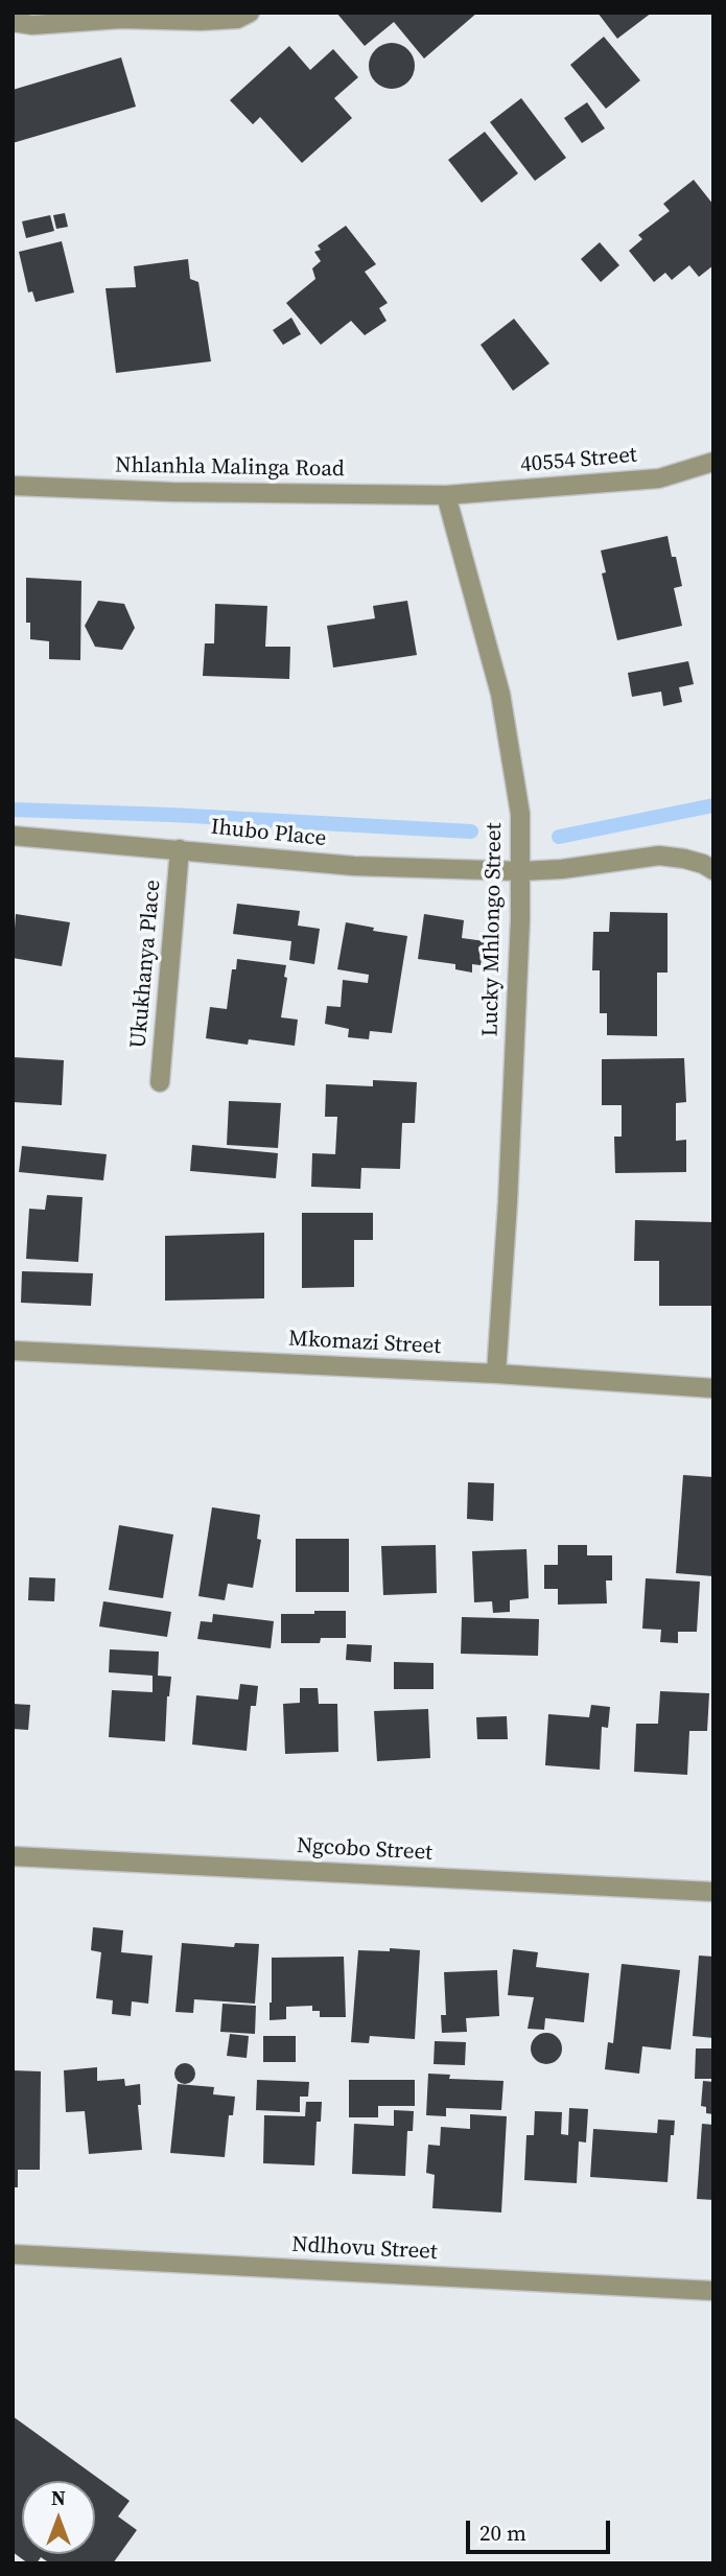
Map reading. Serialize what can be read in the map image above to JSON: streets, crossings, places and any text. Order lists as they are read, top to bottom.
{
  "streets": {
    "street": [
      "40554 Street",
      "Nhlanhla Malinga Road",
      "Ihubo Place",
      "Lucky Mhlongo Street",
      "Ukukhanya Place",
      "Mkomazi Street",
      "Ngcobo Street",
      "Ndlhovu Street"
    ]
  },
  "crossings": [
    ["40554 Street", "Nhlanhla Malinga Road"],
    ["40554 Street", "Lucky Mhlongo Street"],
    ["Nhlanhla Malinga Road", "Lucky Mhlongo Street"],
    ["Ihubo Place", "Lucky Mhlongo Street"],
    ["Ihubo Place", "Ukukhanya Place"],
    ["Lucky Mhlongo Street", "Mkomazi Street"]
  ],
  "scale_bar": "20 m",
  "north": "top"
}
